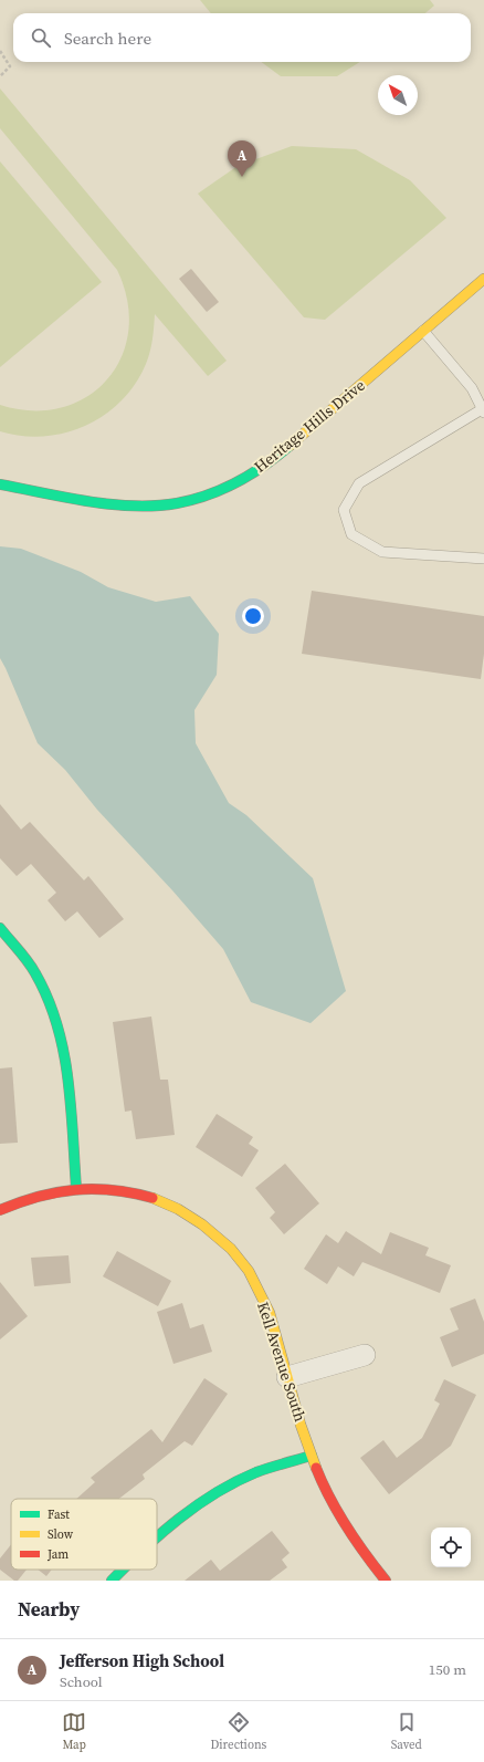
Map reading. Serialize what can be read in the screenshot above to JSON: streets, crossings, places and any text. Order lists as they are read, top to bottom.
{
  "streets": {
    "street": ["Heritage Hills Drive", "Kell Avenue South"]
  },
  "legend": ["Fast", "Slow", "Jam"],
  "north": "top left",
  "page": {
    "search": "Search here",
    "pins": "A",
    "heading": "Nearby",
    "list": [
      {
        "mark": "A",
        "name": "Jefferson High School",
        "note": "School",
        "value": "150 m"
      }
    ],
    "nav": ["Map", "Directions", "Saved"]
  }
}
